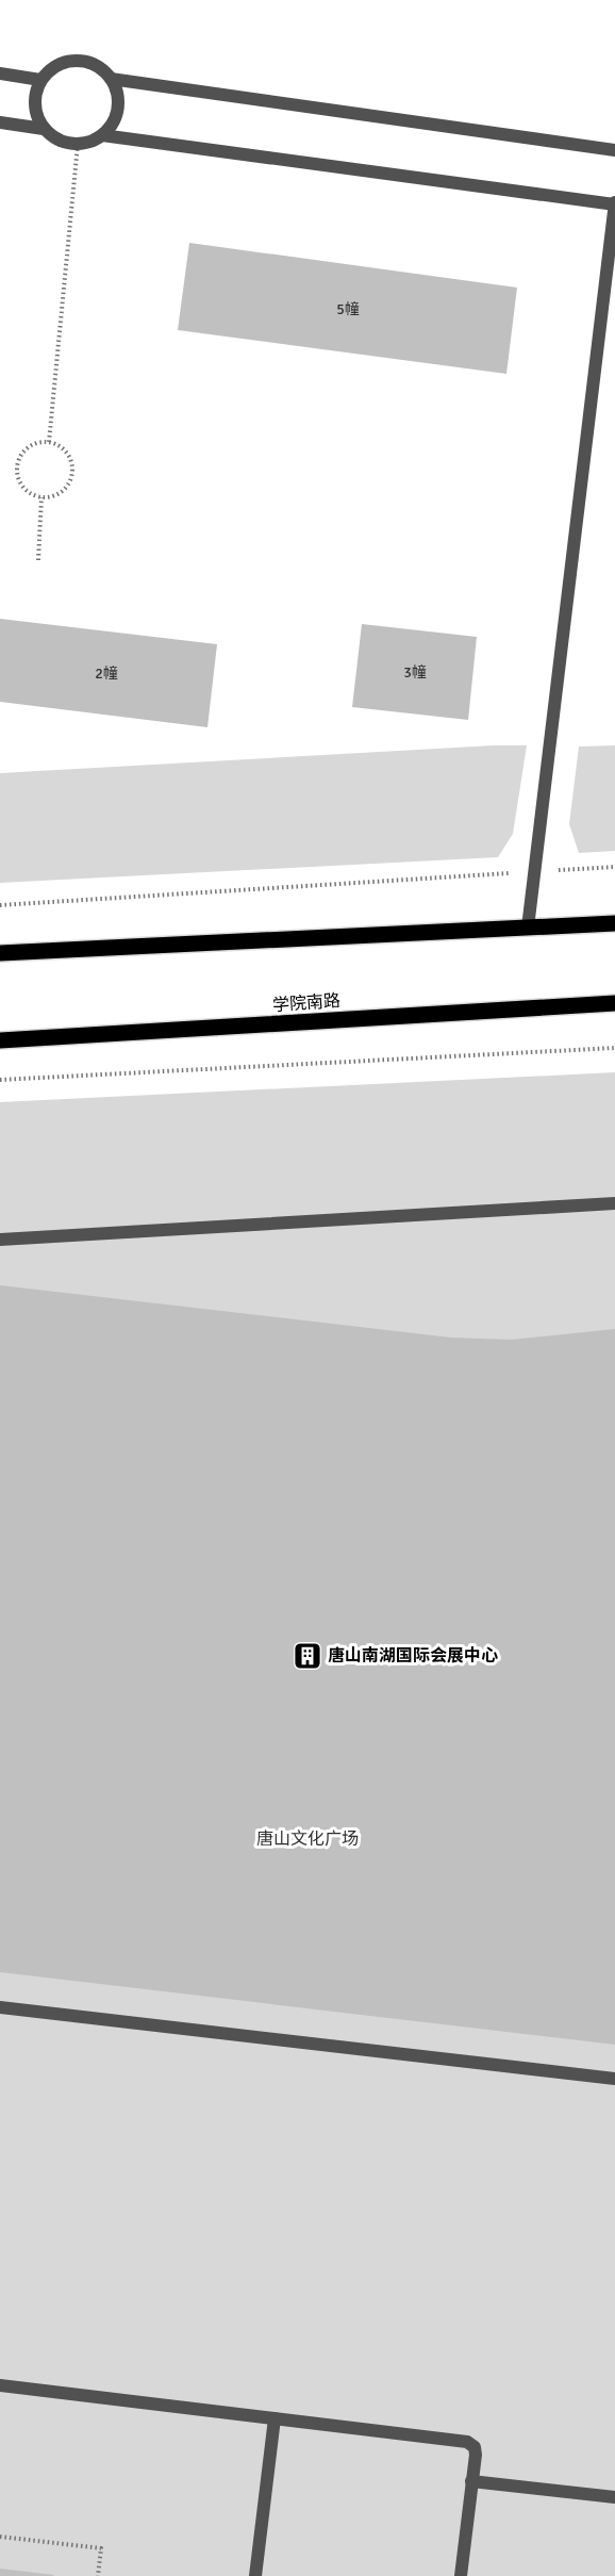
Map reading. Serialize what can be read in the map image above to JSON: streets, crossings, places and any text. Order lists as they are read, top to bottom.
{
  "streets": {
    "main road": ["学院南路"]
  },
  "parks": ["唐山文化广场"],
  "places": {
    "building": ["唐山南湖国际会展中心"]
  },
  "house_numbers": ["5幢", "3幢", "2幢"]
}
